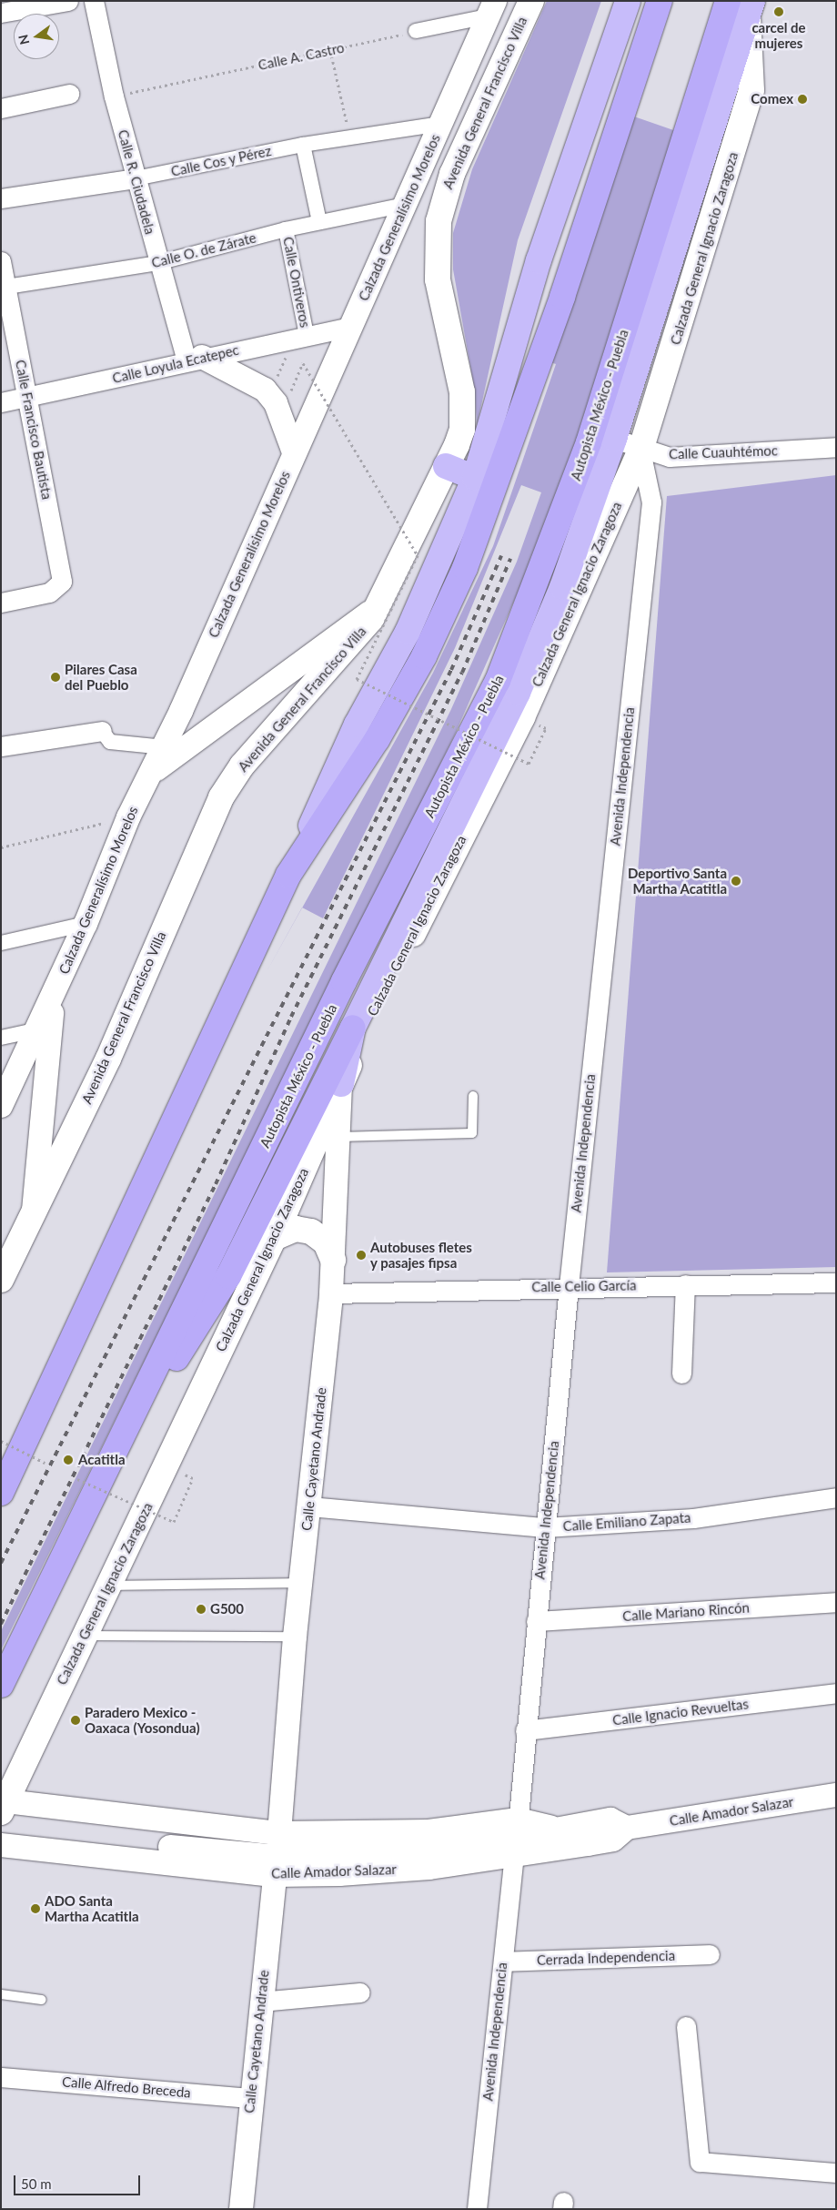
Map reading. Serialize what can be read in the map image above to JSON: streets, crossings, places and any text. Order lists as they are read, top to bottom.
{
  "streets": {
    "highway": ["Calzada General Ignacio Zaragoza", "Autopista México - Puebla"],
    "main road": ["Avenida General Francisco Villa"],
    "street": [
      "Calle Cos y Pérez",
      "Calle R. Ciudadela",
      "Calzada Generalísimo Morelos",
      "Calle O. de Zárate",
      "Calle Ontiveros",
      "Calle Loyula Ecatepec",
      "Calle Francisco Bautista",
      "Calle Cuauhtémoc",
      "Avenida Independencia",
      "Calle Celio García",
      "Calle Cayetano Andrade",
      "Calle Emiliano Zapata",
      "Calle Mariano Rincón",
      "Calle Ignacio Revueltas",
      "Calle Amador Salazar",
      "Cerrada Independencia",
      "Calle Alfredo Breceda"
    ],
    "path": ["Calle A. Castro"]
  },
  "crossings": [
    ["Calle A. Castro", "Calle R. Ciudadela"],
    ["Calle Cos y Pérez", "Calle R. Ciudadela"],
    ["Calle Cos y Pérez", "Calzada Generalísimo Morelos"],
    ["Calle R. Ciudadela", "Calle O. de Zárate"],
    ["Calle R. Ciudadela", "Calle Loyula Ecatepec"],
    ["Calzada Generalísimo Morelos", "Calle O. de Zárate"],
    ["Calzada Generalísimo Morelos", "Calle Loyula Ecatepec"],
    ["Calzada General Ignacio Zaragoza", "Autopista México - Puebla"],
    ["Calzada General Ignacio Zaragoza", "Calle Cuauhtémoc"],
    ["Calzada General Ignacio Zaragoza", "Avenida Independencia"],
    ["Calzada General Ignacio Zaragoza", "Calle Cayetano Andrade"],
    ["Calzada General Ignacio Zaragoza", "Calle Amador Salazar"],
    ["Calle O. de Zárate", "Calle Ontiveros"],
    ["Calle O. de Zárate", "Calle Francisco Bautista"],
    ["Calle Ontiveros", "Calle Loyula Ecatepec"],
    ["Calle Loyula Ecatepec", "Calle Francisco Bautista"],
    ["Calle Cuauhtémoc", "Avenida Independencia"],
    ["Avenida Independencia", "Calle Celio García"],
    ["Avenida Independencia", "Calle Emiliano Zapata"],
    ["Avenida Independencia", "Calle Mariano Rincón"],
    ["Avenida Independencia", "Calle Ignacio Revueltas"],
    ["Avenida Independencia", "Calle Amador Salazar"],
    ["Avenida Independencia", "Cerrada Independencia"],
    ["Calle Celio García", "Calle Cayetano Andrade"],
    ["Calle Cayetano Andrade", "Calle Emiliano Zapata"],
    ["Calle Cayetano Andrade", "Calle Amador Salazar"],
    ["Calle Cayetano Andrade", "Calle Alfredo Breceda"]
  ],
  "places": [
    "carcel de mujeres",
    "Comex",
    "Pilares Casa del Pueblo",
    "Deportivo Santa Martha Acatitla",
    "Autobuses fletes y pasajes fipsa",
    "Acatitla",
    "G500",
    "Paradero Mexico - Oaxaca (Yosondua)",
    "ADO Santa Martha Acatitla"
  ],
  "scale_bar": "50 m",
  "north": "left"
}
